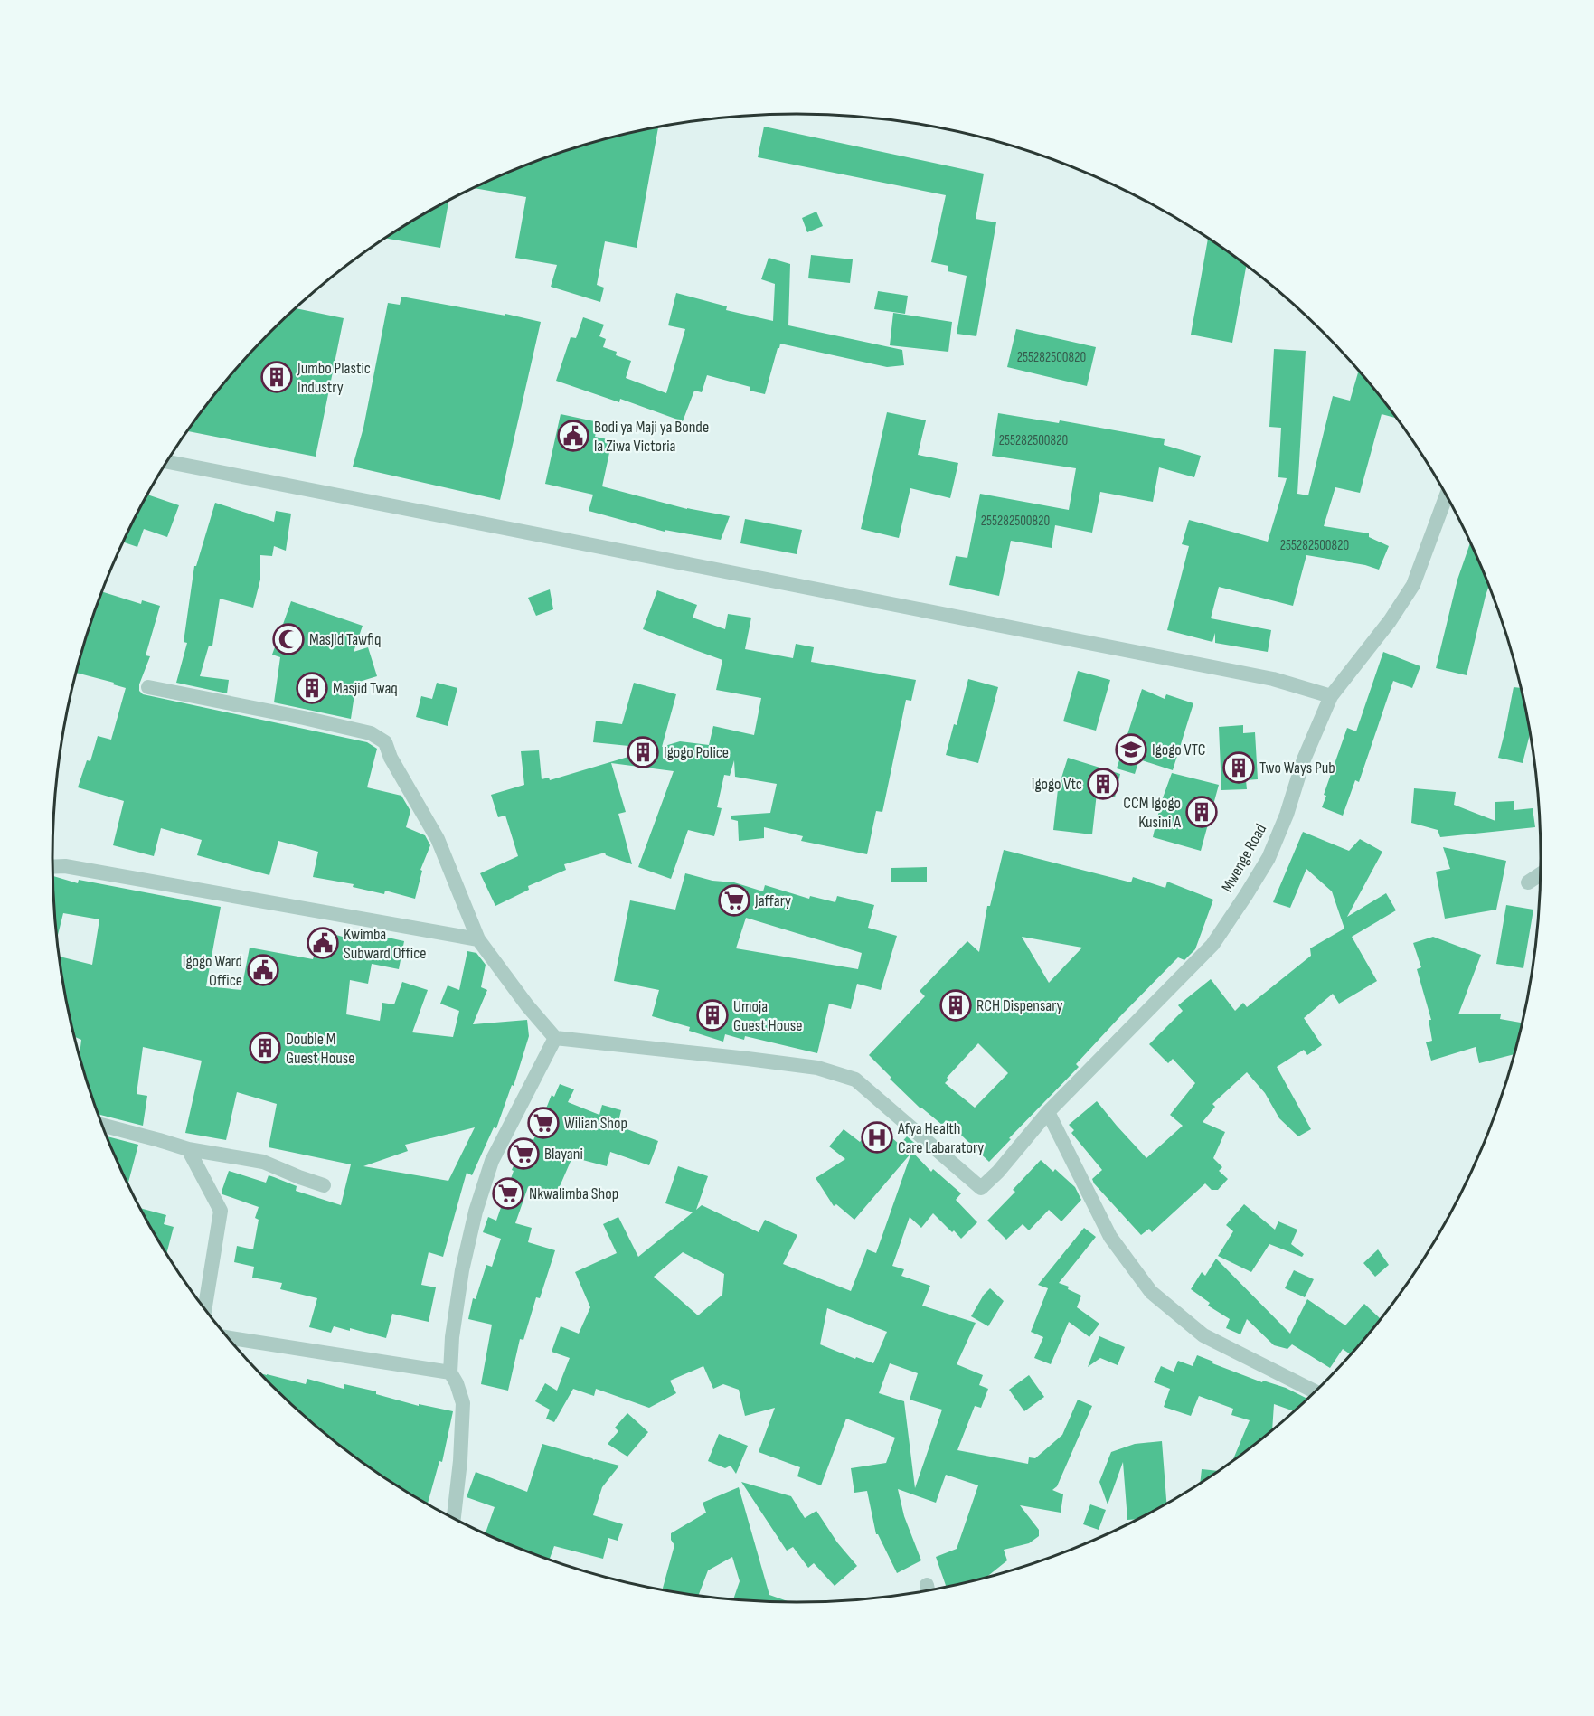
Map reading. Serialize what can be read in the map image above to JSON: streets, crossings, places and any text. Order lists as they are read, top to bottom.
{
  "streets": {
    "street": ["Mwenge Road"]
  },
  "places": {
    "building": [
      "Jumbo Plastic Industry",
      "Masjid Twaq",
      "Igogo Police",
      "Two Ways Pub",
      "Igogo Vtc",
      "CCM Igogo Kusini A",
      "RCH Dispensary",
      "Umoja Guest House",
      "Double M Guest House"
    ],
    "public building": ["Bodi ya Maji ya Bonde la Ziwa Victoria", "Kwimba Subward Office", "Igogo Ward Office"],
    "mosque": ["Masjid Tawfiq"],
    "school or university": ["Igogo VTC"],
    "supermarket": [
      "Jaffary",
      "Wilian Shop",
      "Blayani",
      "Nkwalimba Shop"
    ],
    "hospital": ["Afya Health Care Labaratory"]
  },
  "house_numbers": [
    "255282500820",
    "255282500820",
    "255282500820",
    "255282500820"
  ]
}
